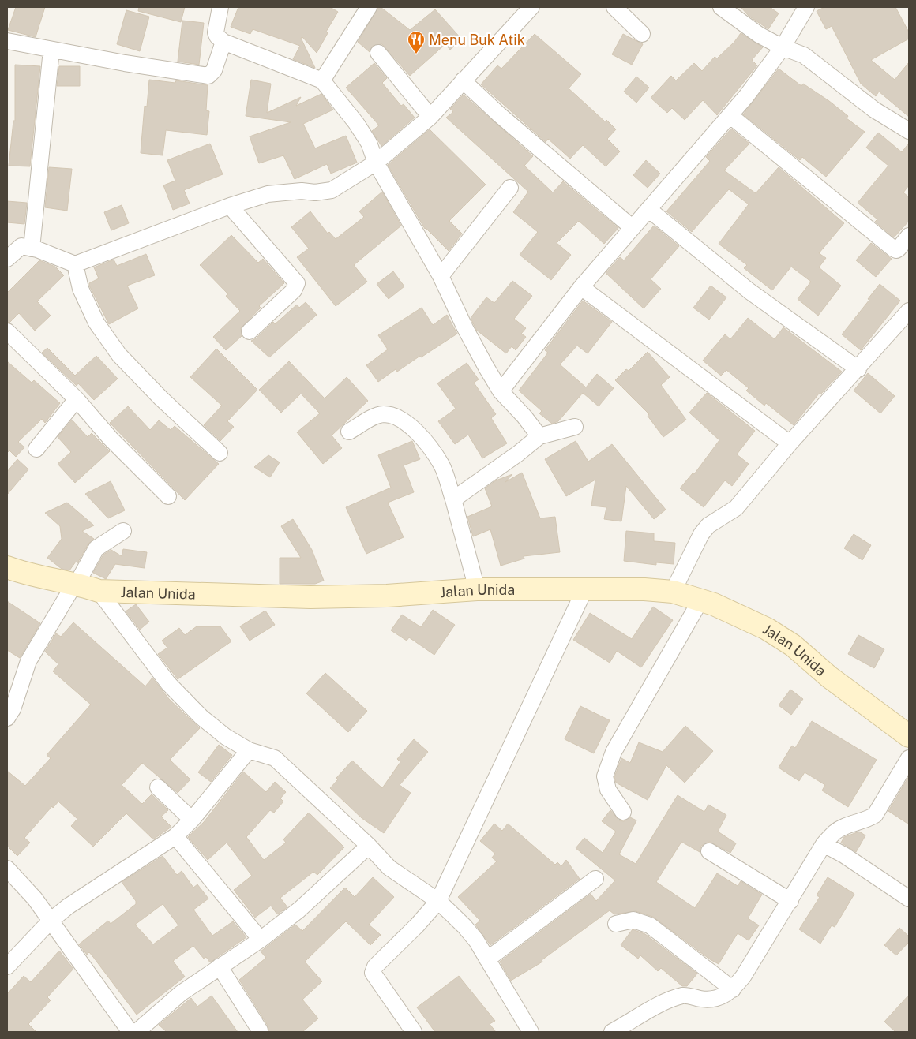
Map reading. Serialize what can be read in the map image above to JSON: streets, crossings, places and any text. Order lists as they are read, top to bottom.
{
  "streets": {
    "street": ["Jalan Unida"]
  },
  "places": {
    "restaurant": ["Menu Buk Atik"]
  }
}
